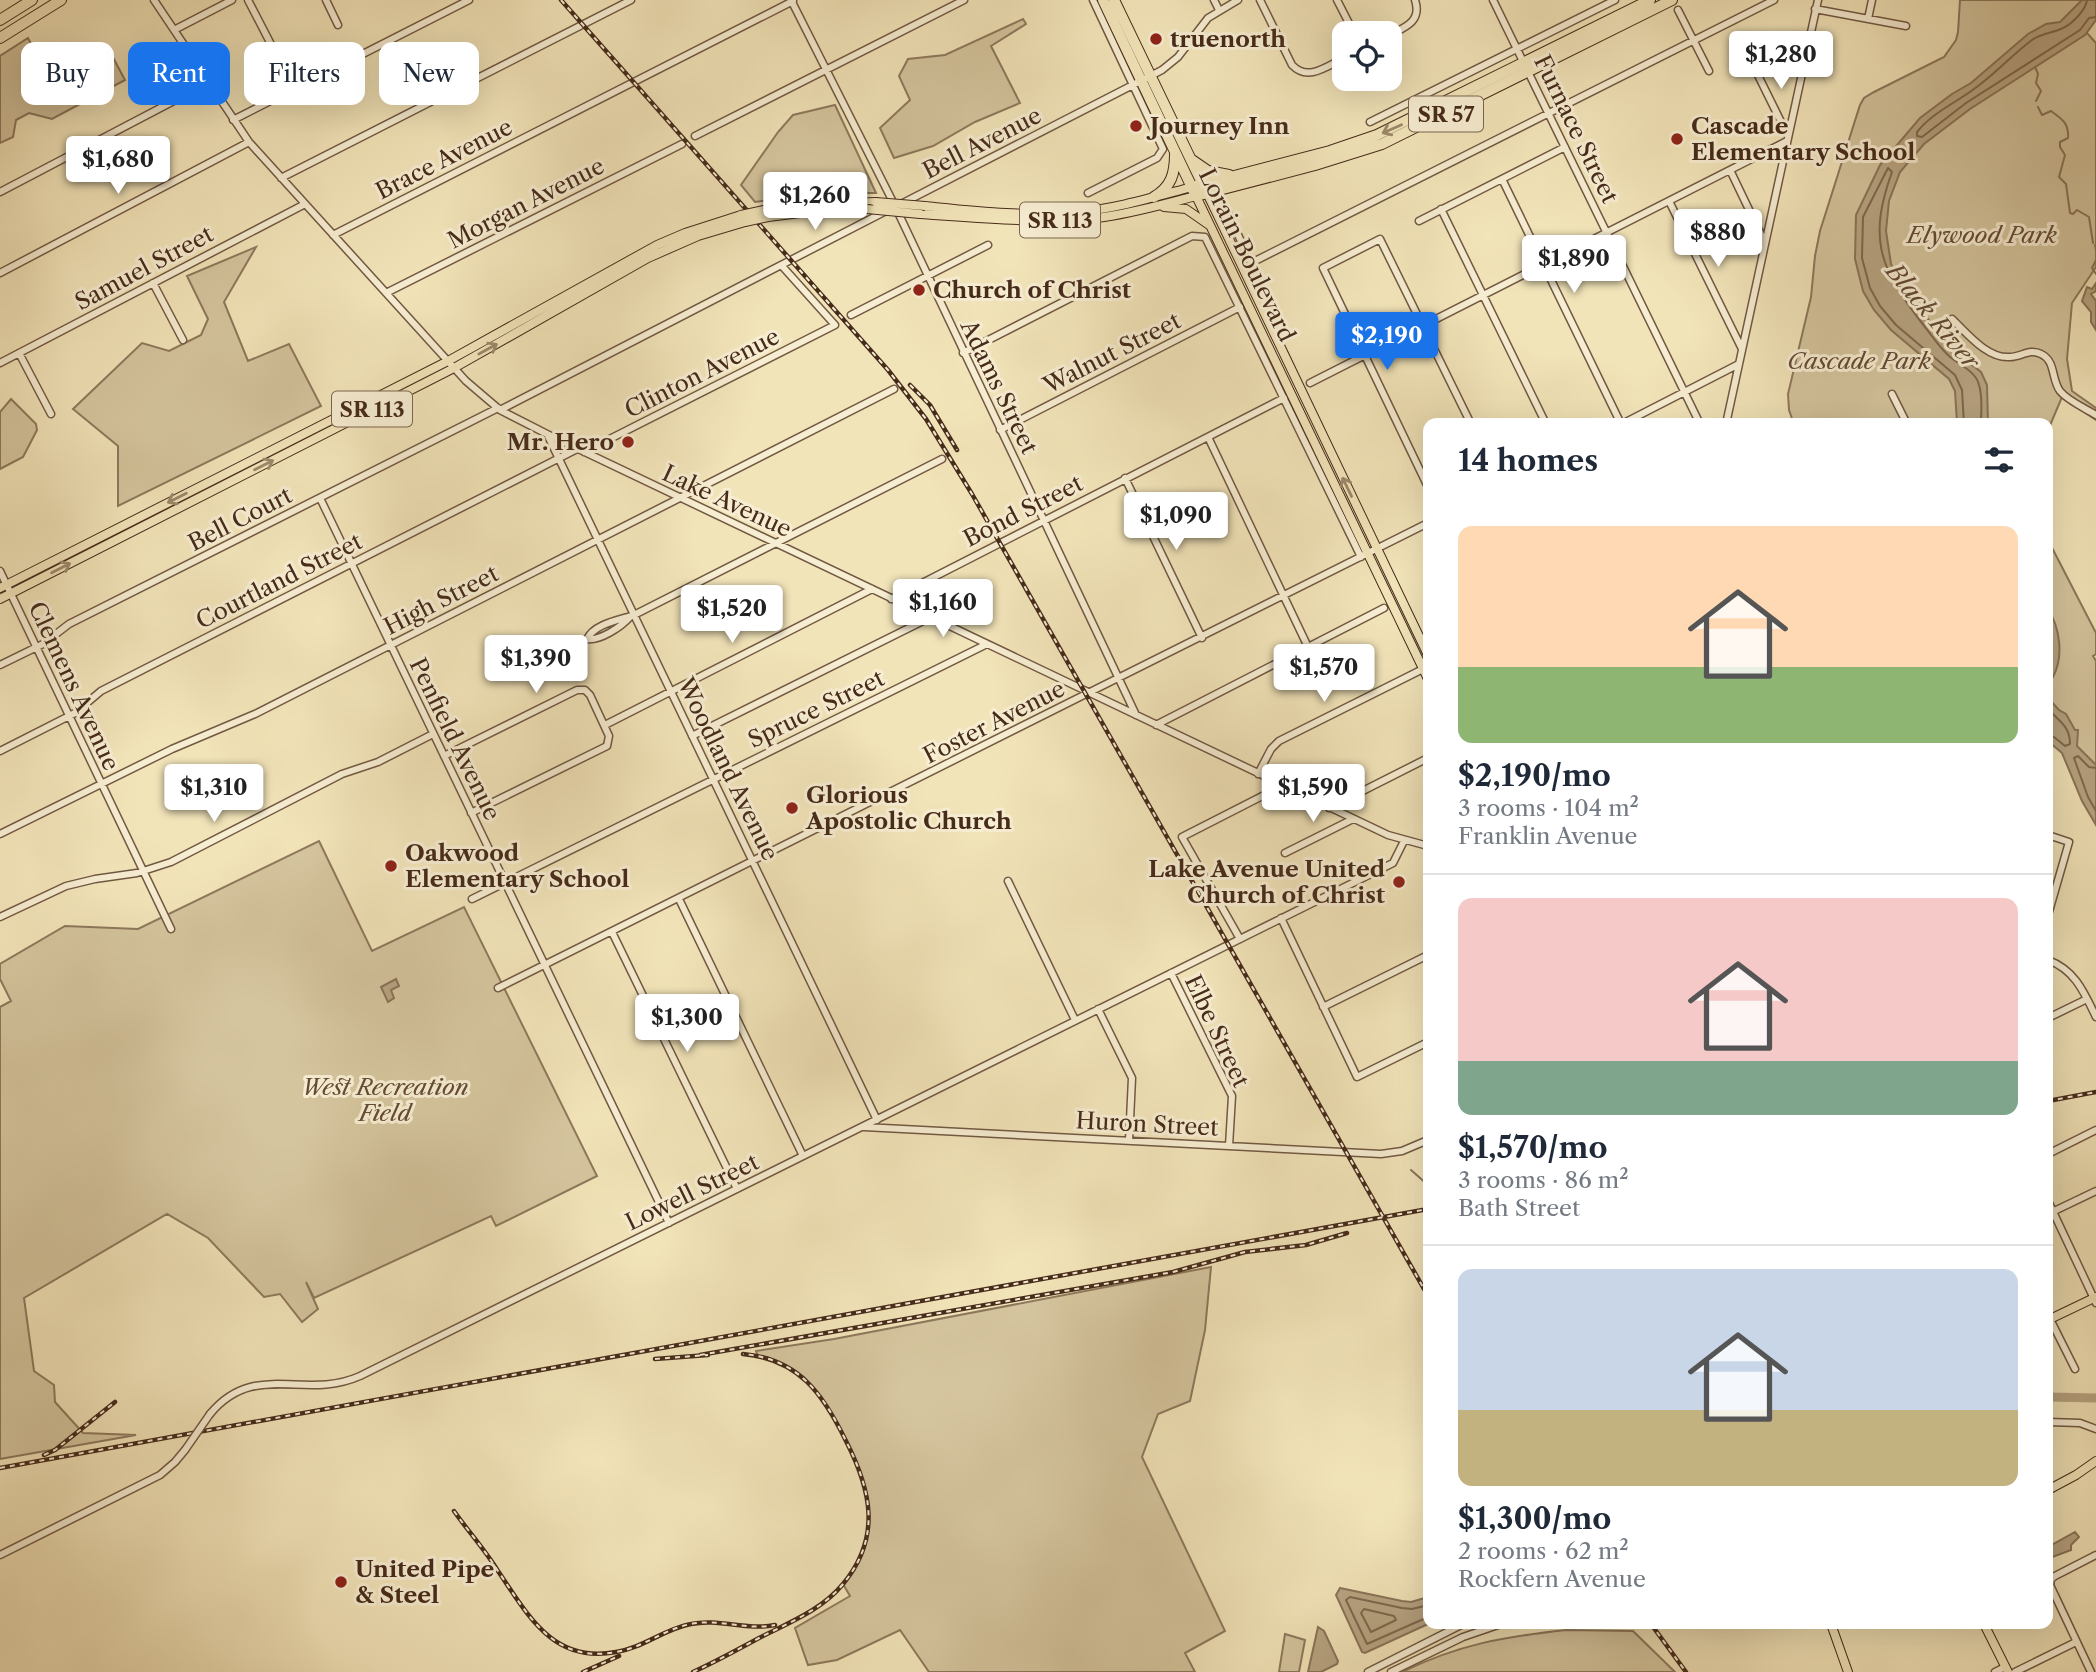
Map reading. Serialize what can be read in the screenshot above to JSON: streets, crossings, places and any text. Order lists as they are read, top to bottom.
{
  "streets": {
    "highway": ["SR 57", "SR 113", "Lorain Boulevard"],
    "street": [
      "Furnace Street",
      "Bell Avenue",
      "Brace Avenue",
      "Morgan Avenue",
      "Samuel Street",
      "Walnut Street",
      "Clinton Avenue",
      "Adams Street",
      "Lake Avenue",
      "Bond Street",
      "Bell Court",
      "Courtland Street",
      "High Street",
      "Clemens Avenue",
      "Spruce Street",
      "Foster Avenue",
      "Penfield Avenue",
      "Woodland Avenue",
      "Elbe Street",
      "Huron Street",
      "Lowell Street"
    ]
  },
  "crossings": [
    ["SR 57", "Furnace Street"],
    ["SR 57", "SR 113"],
    ["SR 57", "Lorain Boulevard"],
    ["Bell Avenue", "Lorain Boulevard"],
    ["Bell Avenue", "Clinton Avenue"],
    ["Bell Avenue", "Adams Street"],
    ["Bell Avenue", "Lake Avenue"],
    ["Bell Avenue", "Bell Court"],
    ["Brace Avenue", "Adams Street"],
    ["Brace Avenue", "Lake Avenue"],
    ["Morgan Avenue", "Lake Avenue"],
    ["SR 113", "Lorain Boulevard"],
    ["SR 113", "Lake Avenue"],
    ["SR 113", "Clemens Avenue"],
    ["Lorain Boulevard", "Walnut Street"],
    ["Lorain Boulevard", "Bond Street"],
    ["Lorain Boulevard", "Foster Avenue"],
    ["Samuel Street", "Lake Avenue"],
    ["Walnut Street", "Adams Street"],
    ["Clinton Avenue", "Lake Avenue"],
    ["Clinton Avenue", "Courtland Street"],
    ["Adams Street", "Lake Avenue"],
    ["Adams Street", "Bond Street"],
    ["Adams Street", "Foster Avenue"],
    ["Lake Avenue", "Bond Street"],
    ["Lake Avenue", "Bell Court"],
    ["Lake Avenue", "Courtland Street"],
    ["Lake Avenue", "High Street"],
    ["Lake Avenue", "Spruce Street"],
    ["Lake Avenue", "Foster Avenue"],
    ["Lake Avenue", "Woodland Avenue"],
    ["Lake Avenue", "Lowell Street"],
    ["Bell Court", "Clemens Avenue"],
    ["Bell Court", "Penfield Avenue"],
    ["Courtland Street", "Clemens Avenue"],
    ["Courtland Street", "Penfield Avenue"],
    ["Courtland Street", "Woodland Avenue"],
    ["High Street", "Clemens Avenue"],
    ["High Street", "Penfield Avenue"],
    ["High Street", "Woodland Avenue"],
    ["Spruce Street", "Penfield Avenue"],
    ["Spruce Street", "Woodland Avenue"],
    ["Foster Avenue", "Penfield Avenue"],
    ["Foster Avenue", "Woodland Avenue"],
    ["Penfield Avenue", "Lowell Street"],
    ["Woodland Avenue", "Lowell Street"],
    ["Elbe Street", "Huron Street"],
    ["Elbe Street", "Lowell Street"],
    ["Huron Street", "Lowell Street"]
  ],
  "water": ["Black River"],
  "parks": ["Elywood Park", "Cascade Park", "West Recreation Field"],
  "places": [
    "truenorth",
    "Journey Inn",
    "Cascade Elementary School",
    "Church of Christ",
    "Mr. Hero",
    "Glorious Apostolic Church",
    "Oakwood Elementary School",
    "Lake Avenue United Church of Christ",
    "United Pipe & Steel"
  ],
  "page": {
    "price": [
      "$1,280",
      "$1,680",
      "$1,260",
      "$880",
      "$1,890",
      "$2,190",
      "$1,090",
      "$1,160",
      "$1,520",
      "$1,390",
      "$1,570",
      "$1,310",
      "$1,590",
      "$1,300"
    ],
    "chip": [
      "Buy",
      "Rent",
      "Filters",
      "New"
    ],
    "heading": "14 homes",
    "list": [
      {
        "name": "$2,190/mo",
        "note": "3 rooms · 104 m² · Franklin Avenue"
      },
      {
        "name": "$1,570/mo",
        "note": "3 rooms · 86 m² · Bath Street"
      },
      {
        "name": "$1,300/mo",
        "note": "2 rooms · 62 m² · Rockfern Avenue"
      }
    ]
  }
}
